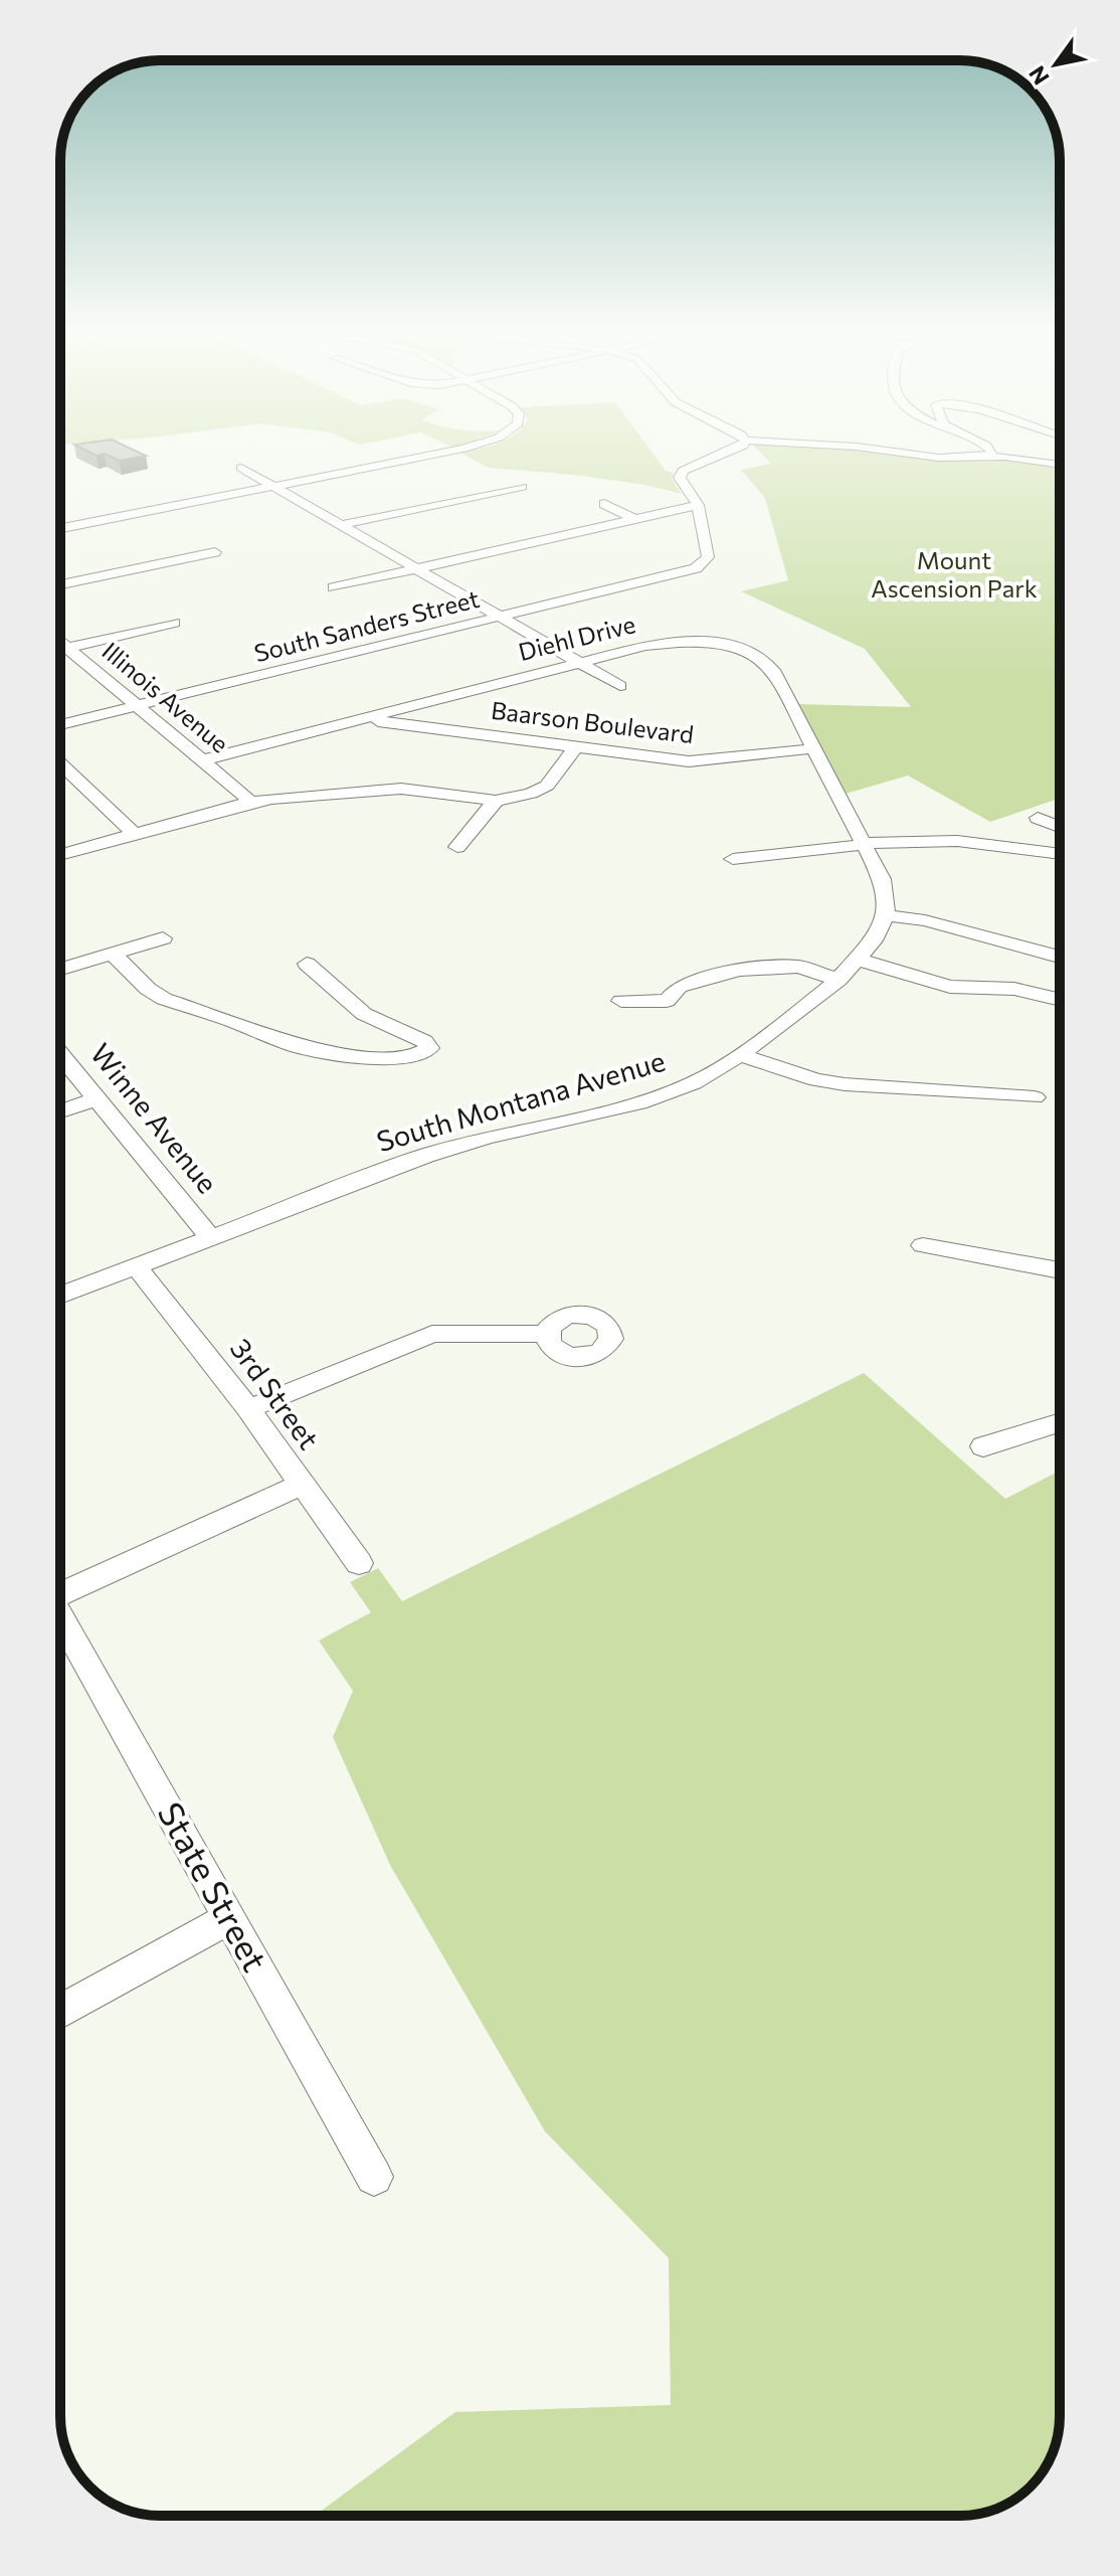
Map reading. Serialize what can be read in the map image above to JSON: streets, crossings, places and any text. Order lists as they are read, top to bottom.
{
  "streets": {
    "street": [
      "South Sanders Street",
      "Diehl Drive",
      "Illinois Avenue",
      "Baarson Boulevard",
      "South Montana Avenue",
      "Winne Avenue",
      "3rd Street",
      "State Street"
    ]
  },
  "crossings": [
    ["South Sanders Street", "Illinois Avenue"],
    ["Diehl Drive", "Illinois Avenue"],
    ["Diehl Drive", "Baarson Boulevard"],
    ["South Montana Avenue", "Winne Avenue"],
    ["South Montana Avenue", "3rd Street"]
  ],
  "parks": ["Mount Ascension Park"],
  "north": "bottom left"
}
